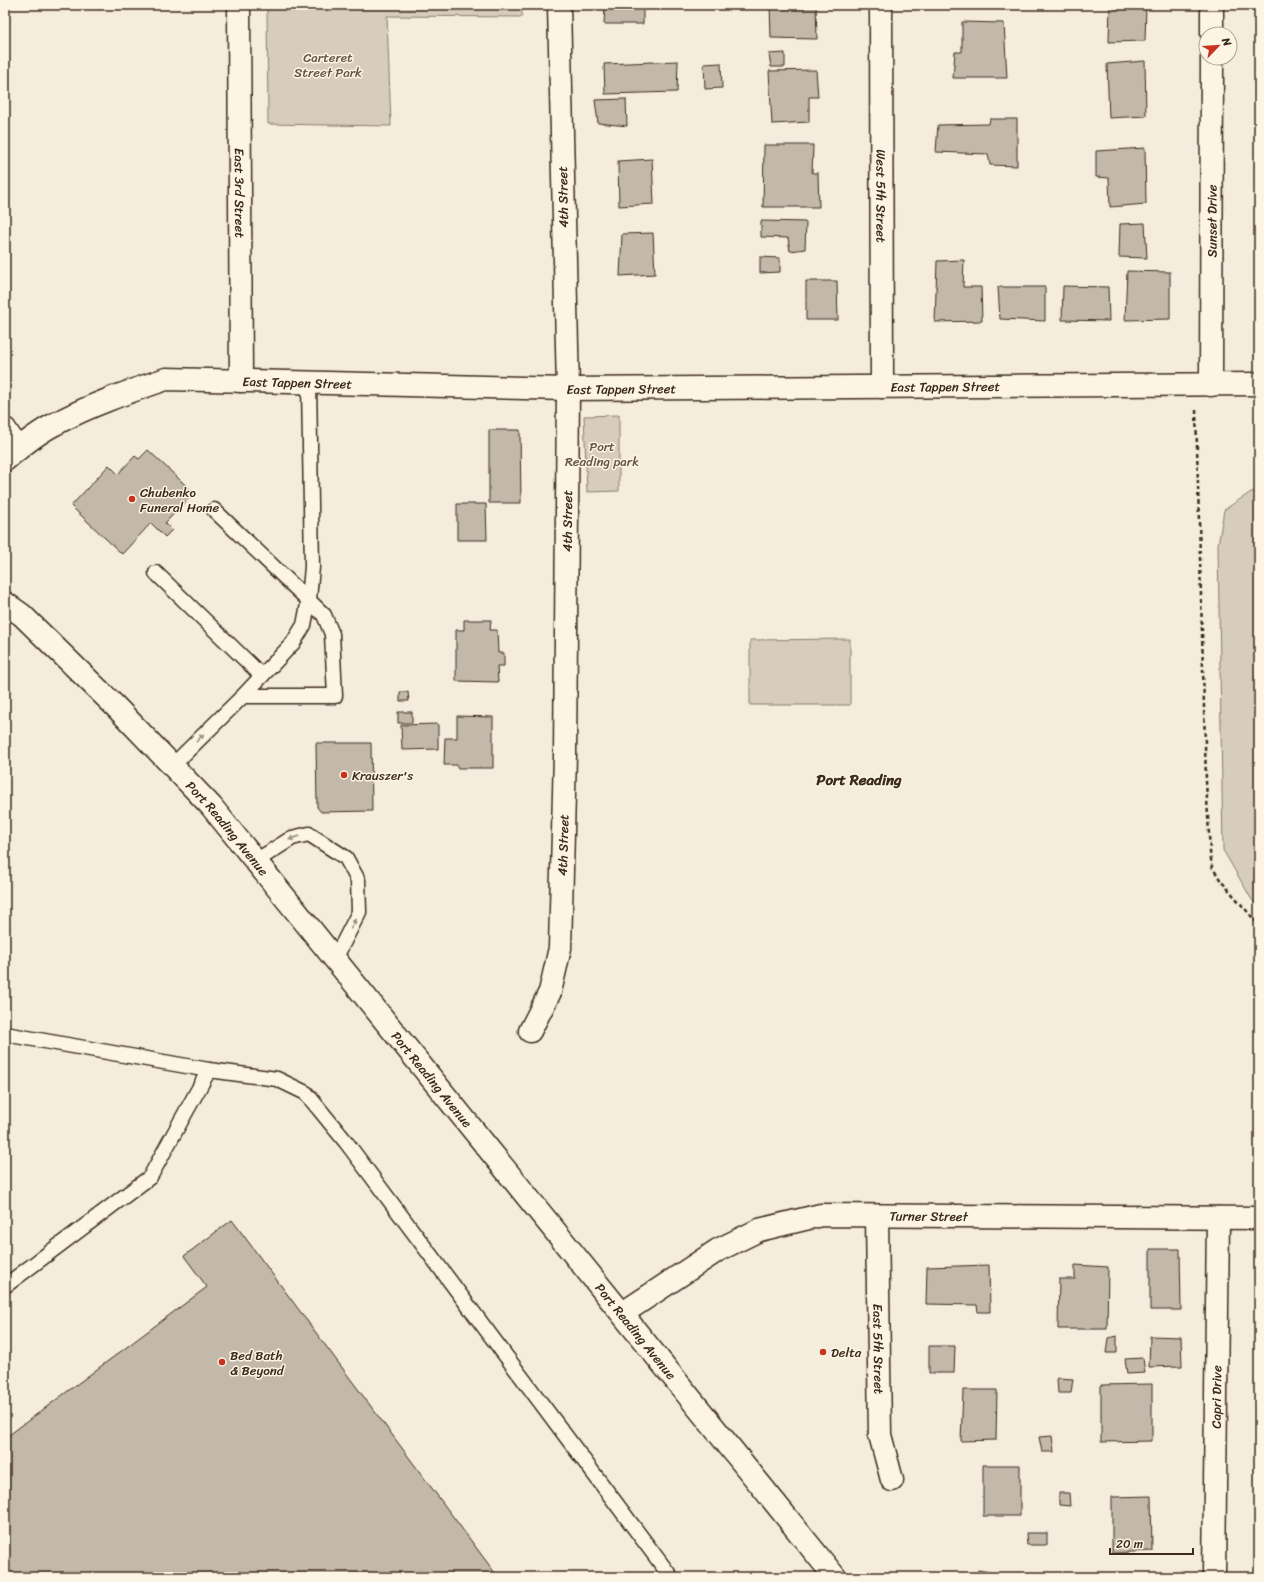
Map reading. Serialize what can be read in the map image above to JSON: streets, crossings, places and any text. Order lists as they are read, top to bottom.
{
  "streets": {
    "street": [
      "East 3rd Street",
      "West 5th Street",
      "4th Street",
      "Sunset Drive",
      "East Tappen Street",
      "Port Reading Avenue",
      "Turner Street",
      "East 5th Street",
      "Capri Drive"
    ]
  },
  "crossings": [
    ["East 3rd Street", "East Tappen Street"],
    ["West 5th Street", "East Tappen Street"],
    ["4th Street", "East Tappen Street"],
    ["Sunset Drive", "East Tappen Street"],
    ["Port Reading Avenue", "Turner Street"],
    ["Turner Street", "East 5th Street"],
    ["Turner Street", "Capri Drive"]
  ],
  "districts": ["Port Reading"],
  "parks": ["Carteret Street Park", "Port Reading park"],
  "places": [
    "Chubenko Funeral Home",
    "Krauszer's",
    "Delta",
    "Bed Bath & Beyond"
  ],
  "scale_bar": "20 m",
  "north": "top right"
}
